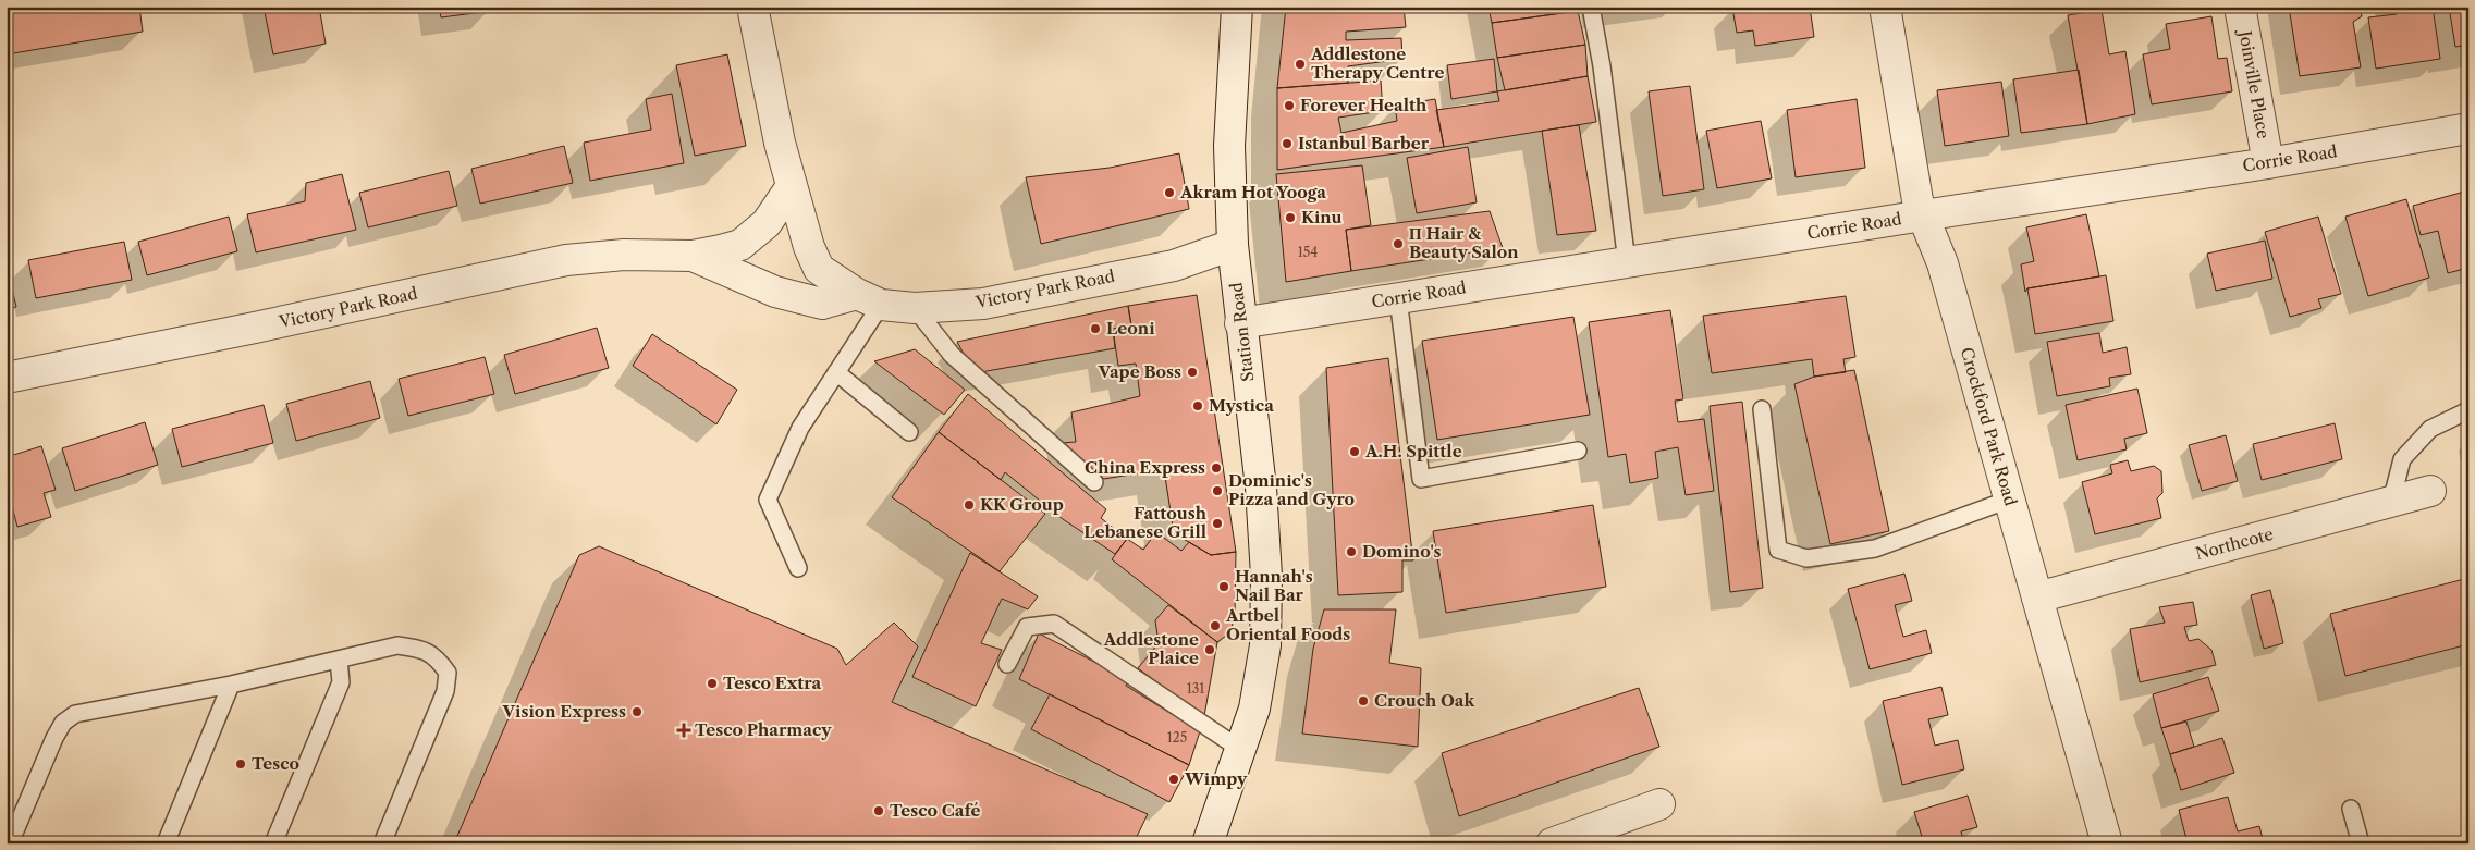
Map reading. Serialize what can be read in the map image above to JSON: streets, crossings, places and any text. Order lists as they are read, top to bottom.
{
  "streets": {
    "street": [
      "Joinville Place",
      "Corrie Road",
      "Victory Park Road",
      "Station Road",
      "Crockford Park Road",
      "Northcote"
    ]
  },
  "crossings": [
    ["Joinville Place", "Corrie Road"],
    ["Corrie Road", "Station Road"],
    ["Corrie Road", "Crockford Park Road"],
    ["Victory Park Road", "Station Road"],
    ["Crockford Park Road", "Northcote"]
  ],
  "places": {
    "other": [
      "Addlestone Therapy Centre",
      "Forever Health",
      "Istanbul Barber",
      "Akram Hot Yooga",
      "Kinu",
      "Π Hair & Beauty Salon",
      "Leoni",
      "Vape Boss",
      "Mystica",
      "A.H. Spittle",
      "China Express",
      "Dominic's Pizza and Gyro",
      "KK Group",
      "Fattoush Lebanese Grill",
      "Domino's",
      "Hannah's Nail Bar",
      "Artbel Oriental Foods",
      "Addlestone Plaice",
      "Tesco Extra",
      "Crouch Oak",
      "Vision Express",
      "Tesco",
      "Wimpy",
      "Tesco Café"
    ],
    "health": ["Tesco Pharmacy"]
  },
  "house_numbers": ["154", "131", "125"]
}
